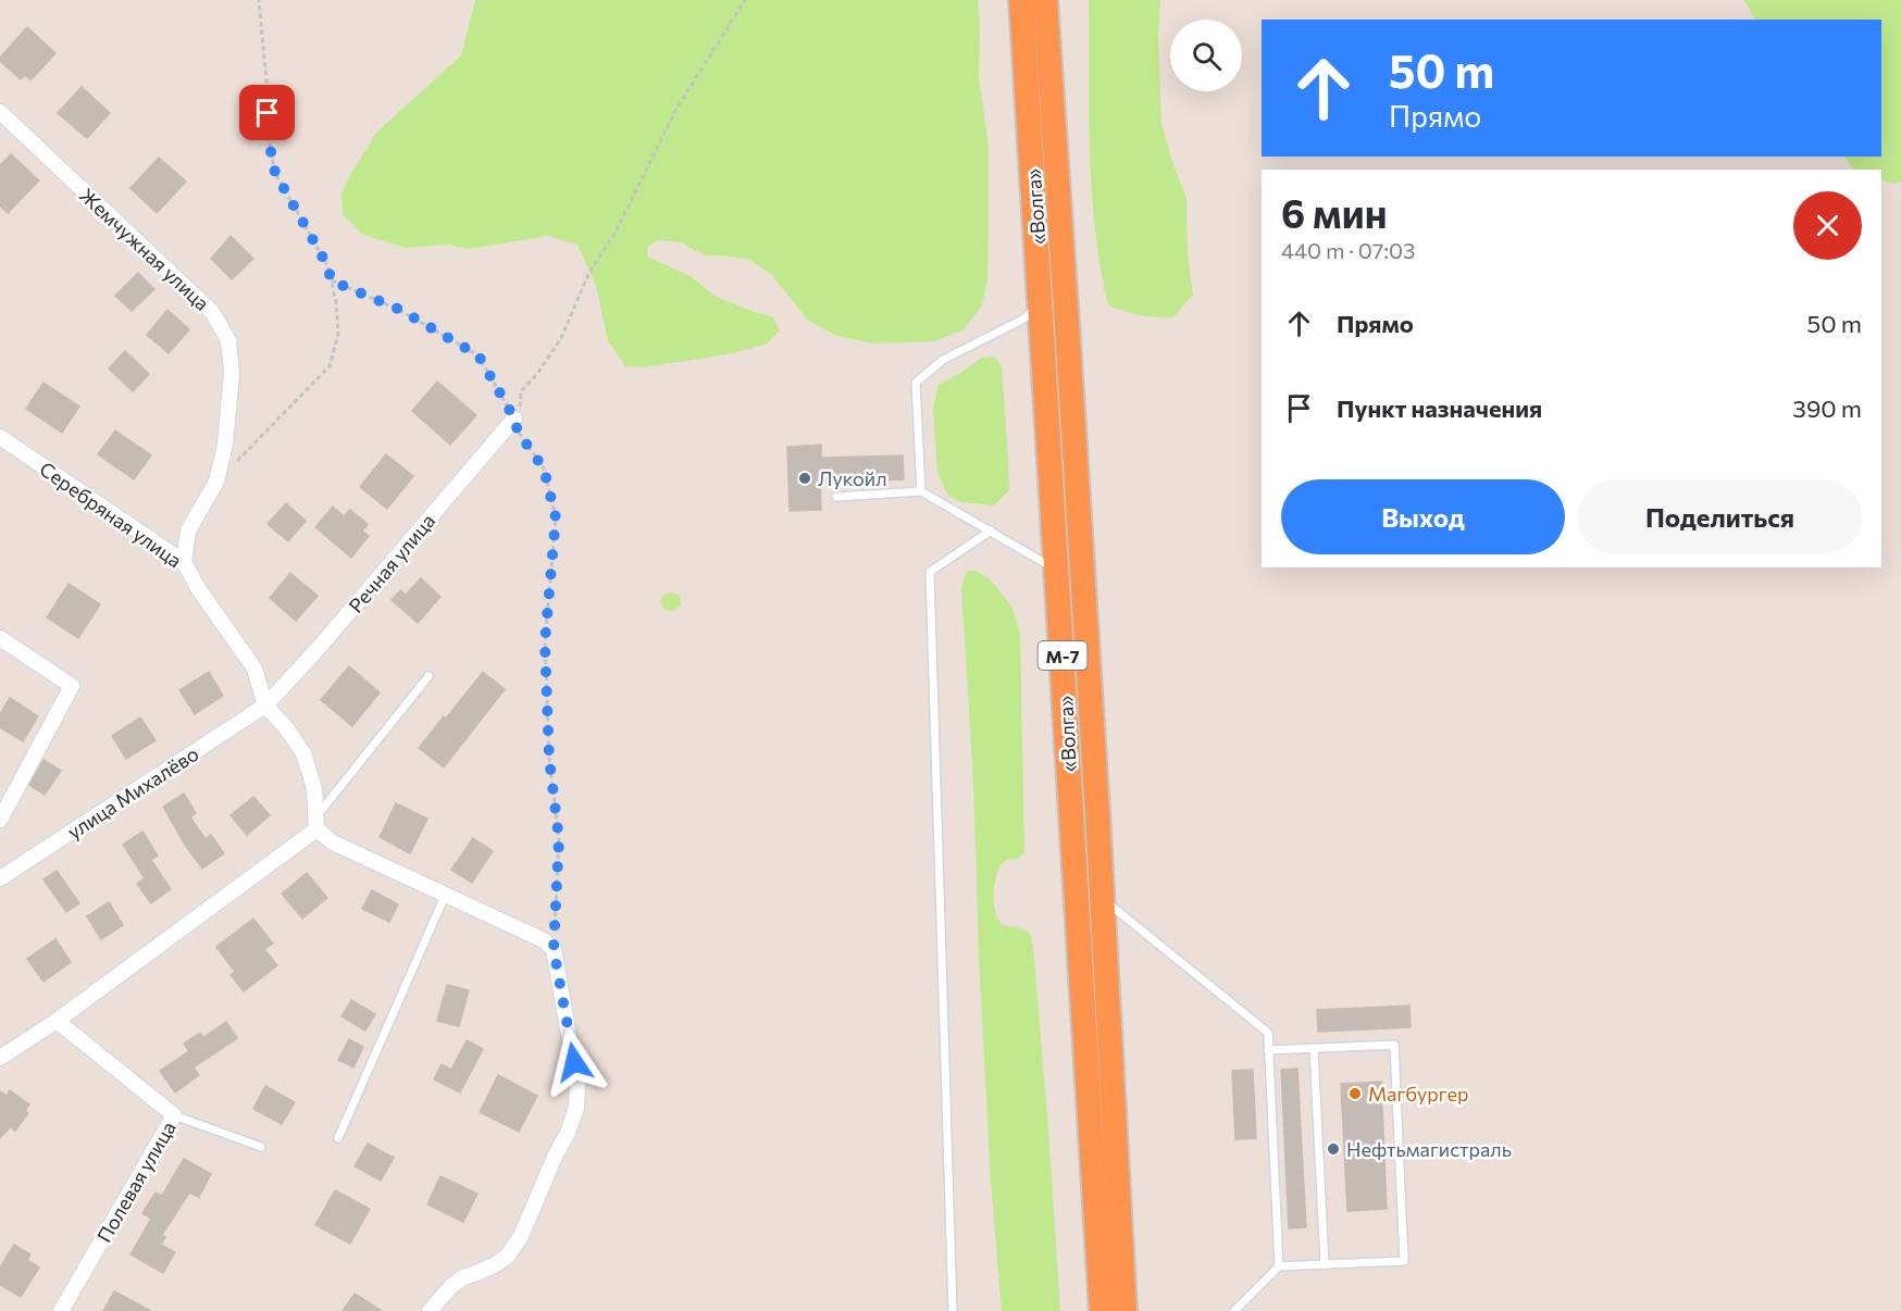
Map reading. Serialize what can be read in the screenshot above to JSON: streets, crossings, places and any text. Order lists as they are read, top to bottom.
{
  "streets": {
    "highway": ["«Волга»", "М-7"],
    "street": [
      "Жемчужная улица",
      "Серебряная улица",
      "Речная улица",
      "улица Михалёво",
      "Полевая улица"
    ]
  },
  "crossings": [
    ["Жемчужная улица", "Серебряная улица"],
    ["Серебряная улица", "Речная улица"],
    ["Серебряная улица", "улица Михалёво"],
    ["Речная улица", "улица Михалёво"]
  ],
  "places": ["Лукойл", "Магбургер", "Нефтьмагистраль"],
  "page": {
    "turn": ["50 m", "Прямо"],
    "heading": ["6 мин", "440 m · 07:03"],
    "list": [
      {
        "name": "Прямо",
        "value": "50 m"
      },
      {
        "name": "Пункт назначения",
        "value": "390 m"
      }
    ],
    "buttons": ["Выход", "Поделиться"]
  }
}
